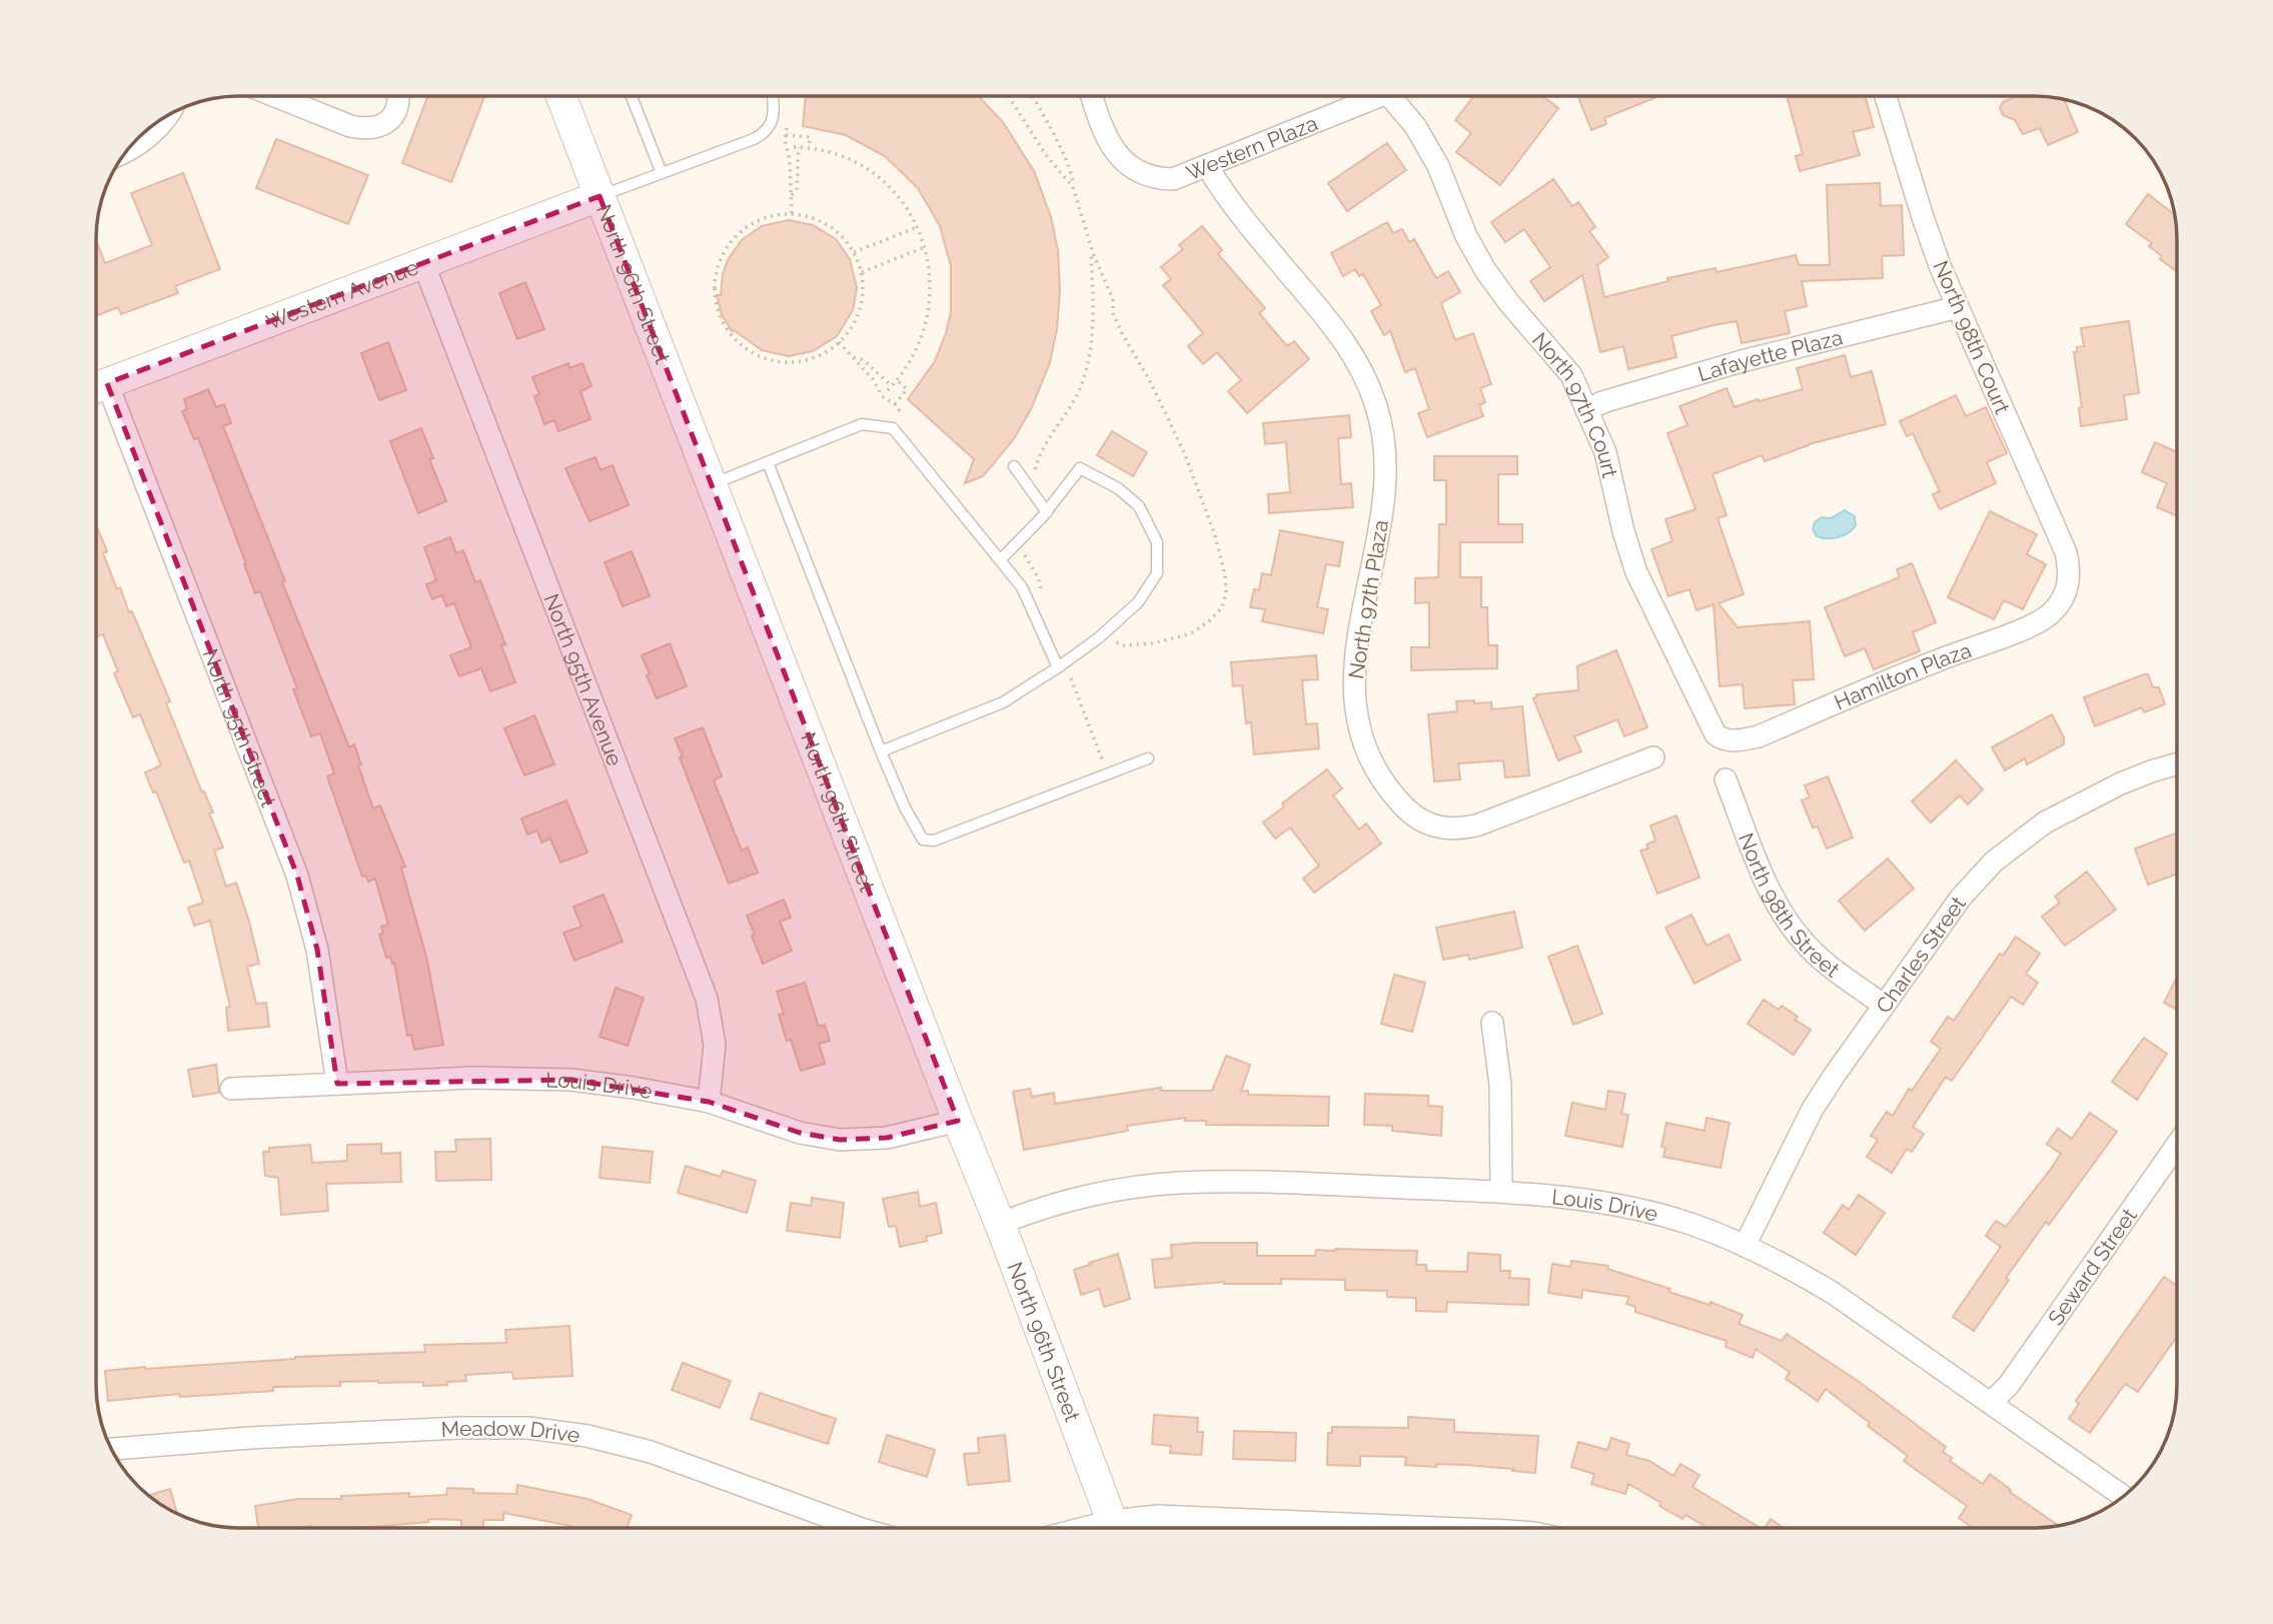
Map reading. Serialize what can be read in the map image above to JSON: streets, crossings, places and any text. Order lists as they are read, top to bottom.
{
  "streets": {
    "street": [
      "Western Plaza",
      "North 96th Street",
      "Western Avenue",
      "North 98th Court",
      "Lafayette Plaza",
      "North 97th Court",
      "North 97th Plaza",
      "Hamilton Plaza",
      "North 95th Avenue",
      "North 95th Street",
      "North 98th Street",
      "Charles Street",
      "Louis Drive",
      "Seward Street",
      "Meadow Drive"
    ]
  },
  "crossings": [
    ["Western Plaza", "North 97th Plaza"],
    ["North 96th Street", "Western Avenue"],
    ["North 96th Street", "Louis Drive"],
    ["Western Avenue", "North 95th Avenue"],
    ["North 98th Court", "Lafayette Plaza"],
    ["North 98th Court", "Hamilton Plaza"],
    ["Lafayette Plaza", "North 97th Court"],
    ["North 97th Court", "Hamilton Plaza"],
    ["North 95th Avenue", "Louis Drive"],
    ["North 95th Street", "Louis Drive"],
    ["North 98th Street", "Charles Street"],
    ["Charles Street", "Louis Drive"],
    ["Louis Drive", "Seward Street"]
  ]
}
